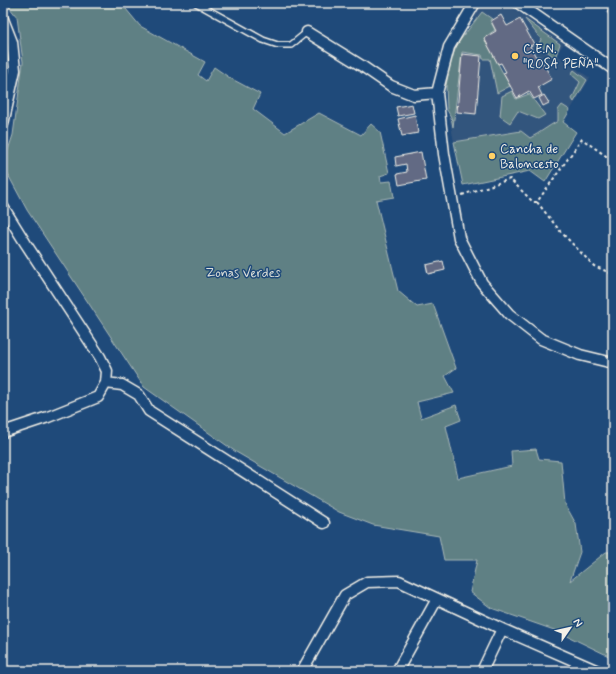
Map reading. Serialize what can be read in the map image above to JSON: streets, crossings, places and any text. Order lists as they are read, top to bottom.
{
  "parks": ["Zonas Verdes"],
  "places": ["C.E.N. \"ROSA PEÑA\"", "Cancha de Baloncesto"],
  "north": "top right"
}
